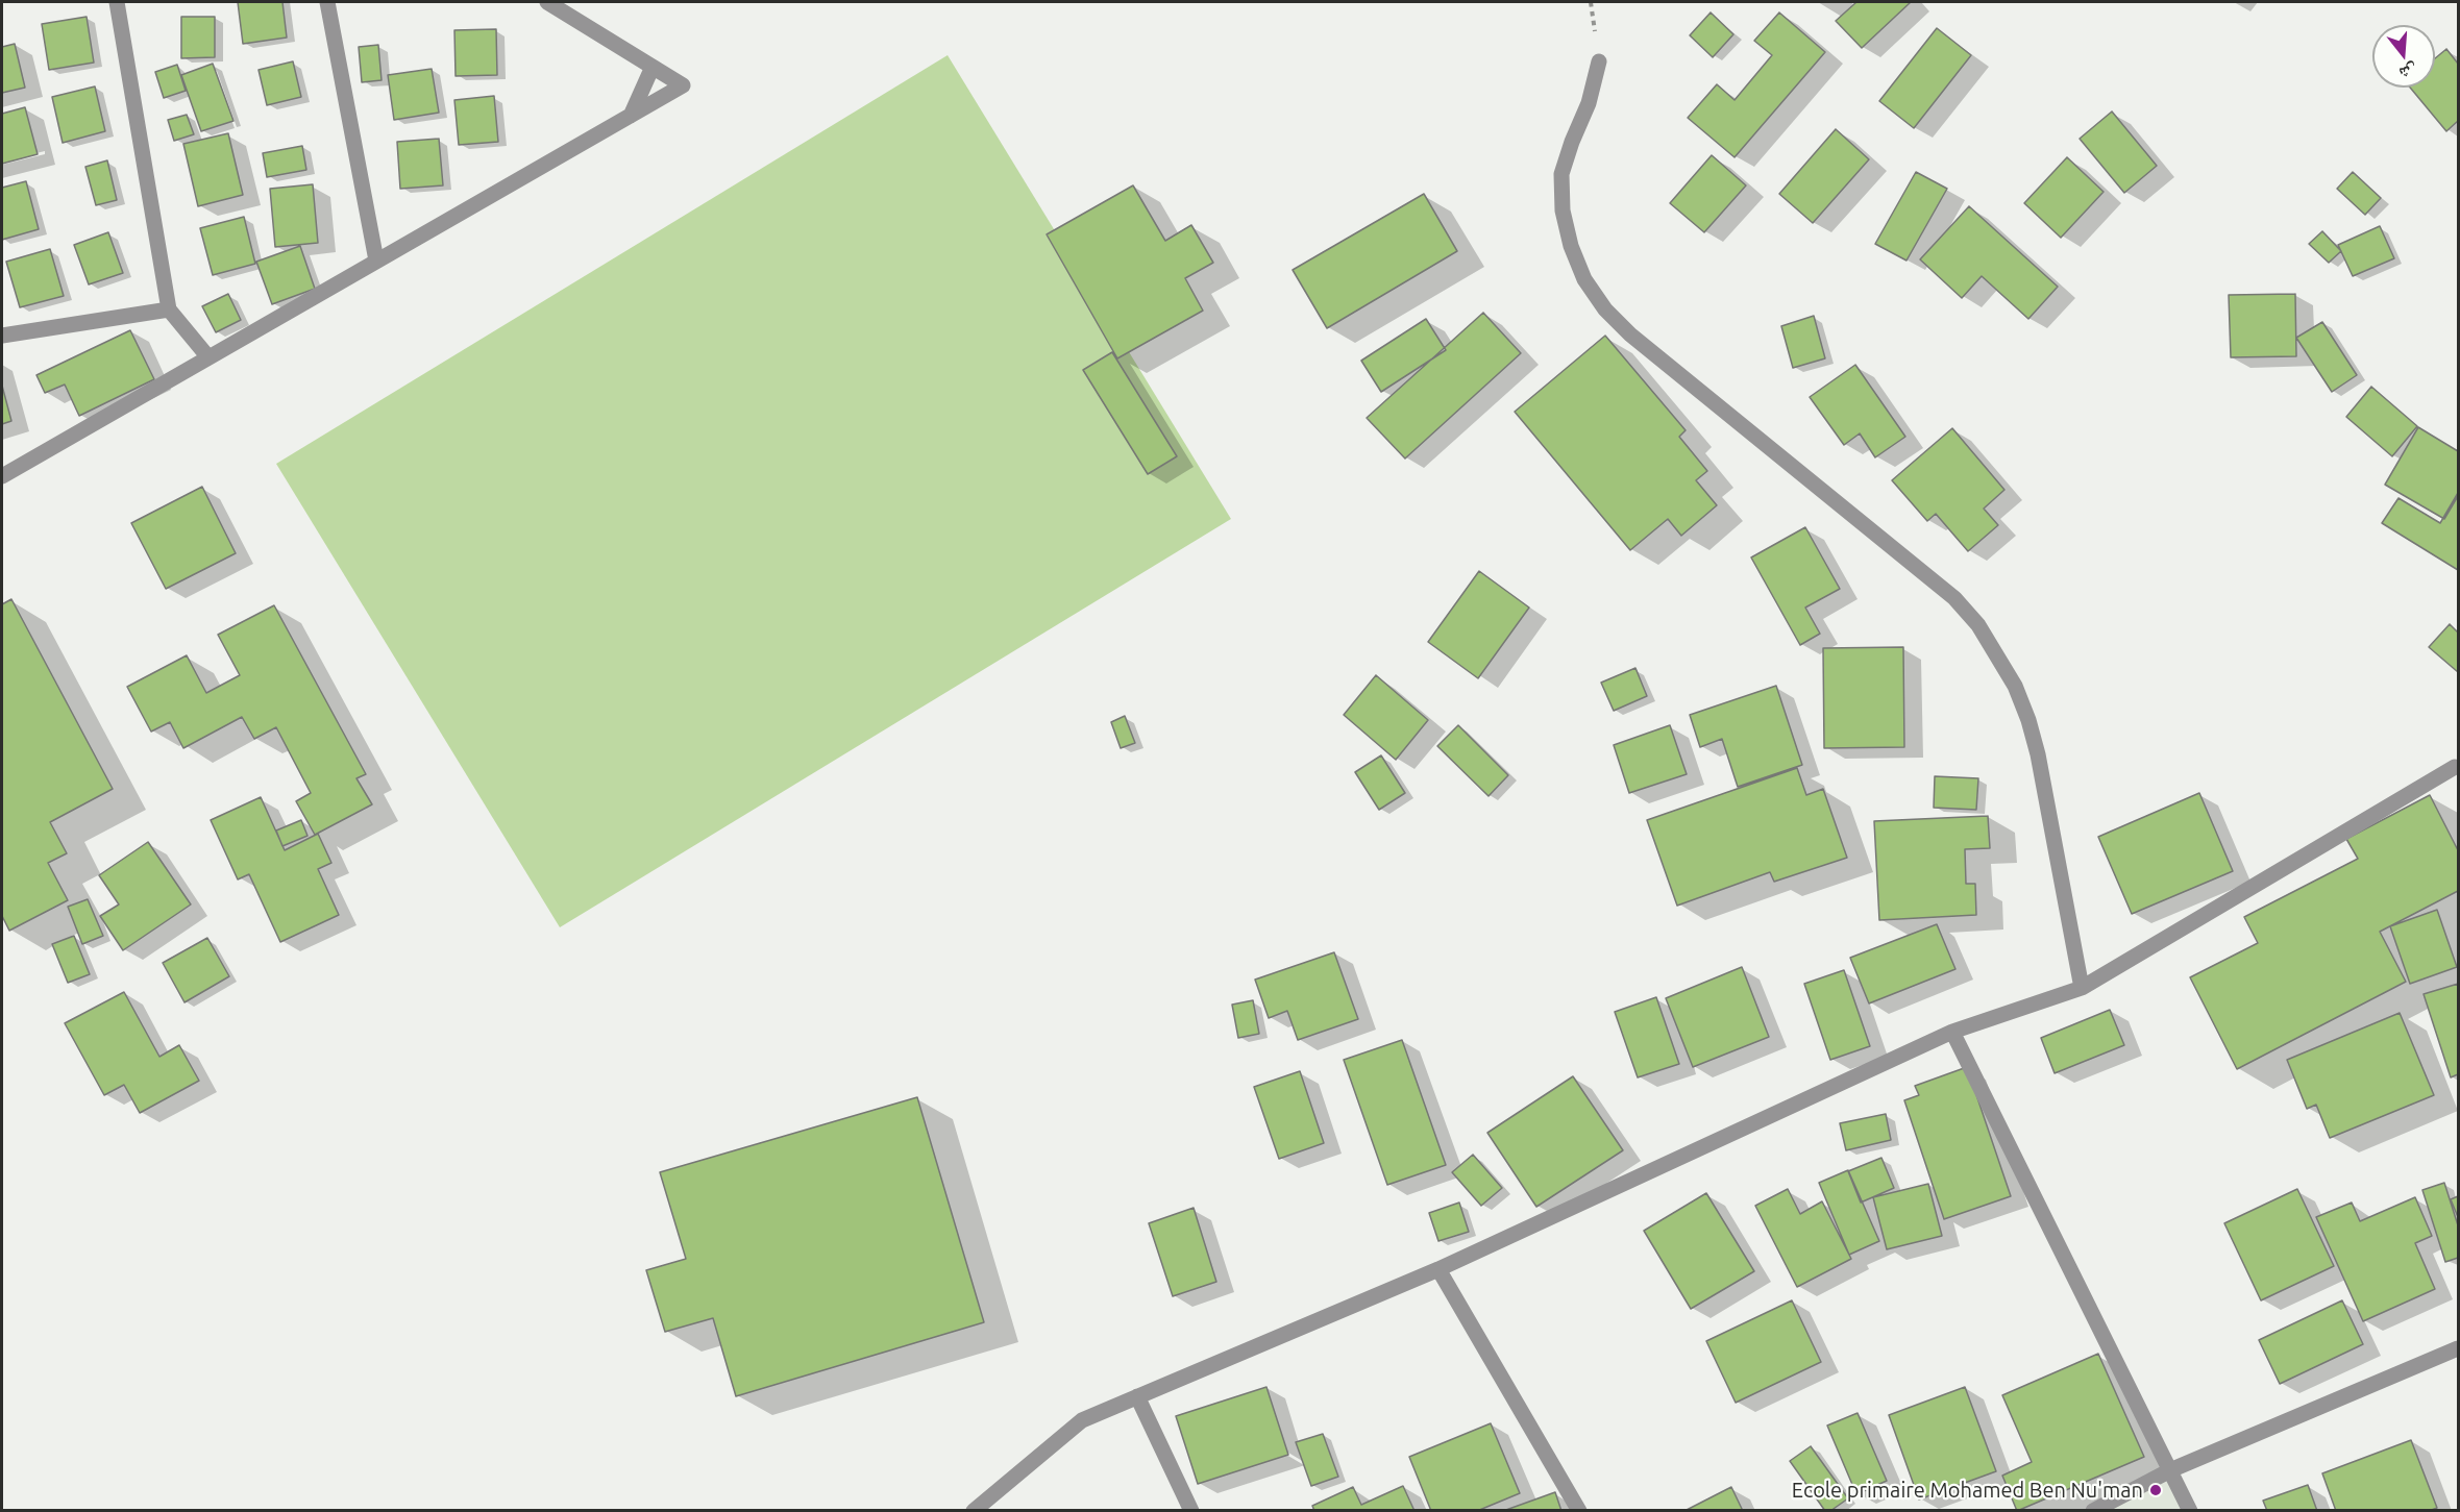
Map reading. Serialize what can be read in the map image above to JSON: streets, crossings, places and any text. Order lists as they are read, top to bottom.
{
  "places": ["Ecole primaire Mohamed Ben Nu'man"],
  "north": "bottom"
}
